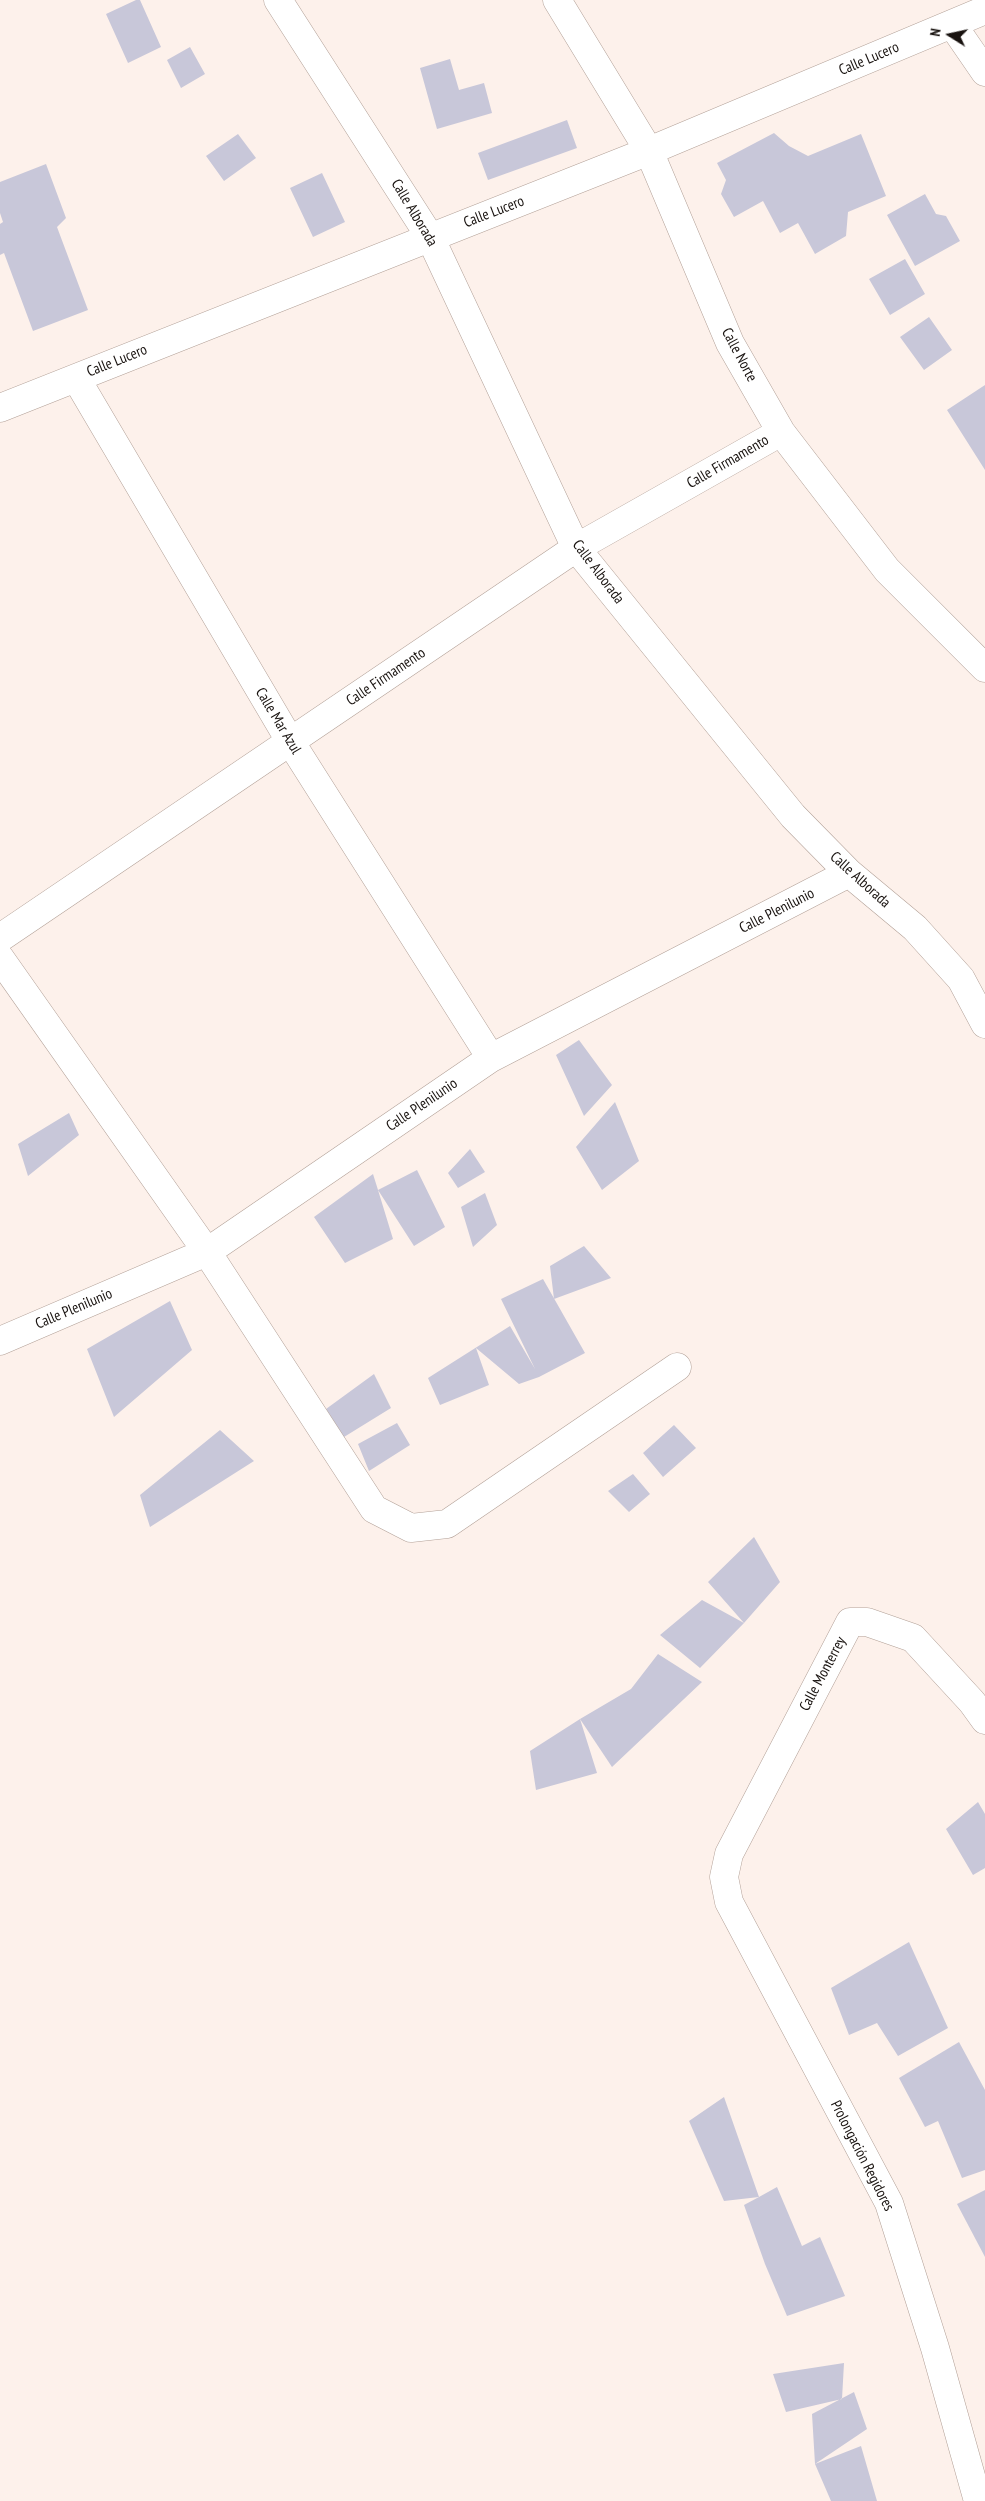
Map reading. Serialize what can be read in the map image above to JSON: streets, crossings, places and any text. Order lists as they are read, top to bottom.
{
  "streets": {
    "street": [
      "Calle Lucero",
      "Calle Alborada",
      "Calle Norte",
      "Calle Firmamento",
      "Calle Mar Azul",
      "Calle Plenilunio",
      "Calle Monterrey",
      "Prolongación Regidores"
    ]
  },
  "crossings": [
    ["Calle Lucero", "Calle Alborada"],
    ["Calle Lucero", "Calle Norte"],
    ["Calle Lucero", "Calle Mar Azul"],
    ["Calle Alborada", "Calle Firmamento"],
    ["Calle Alborada", "Calle Plenilunio"],
    ["Calle Norte", "Calle Firmamento"],
    ["Calle Firmamento", "Calle Mar Azul"],
    ["Calle Mar Azul", "Calle Plenilunio"],
    ["Calle Monterrey", "Prolongación Regidores"]
  ],
  "north": "left"
}
